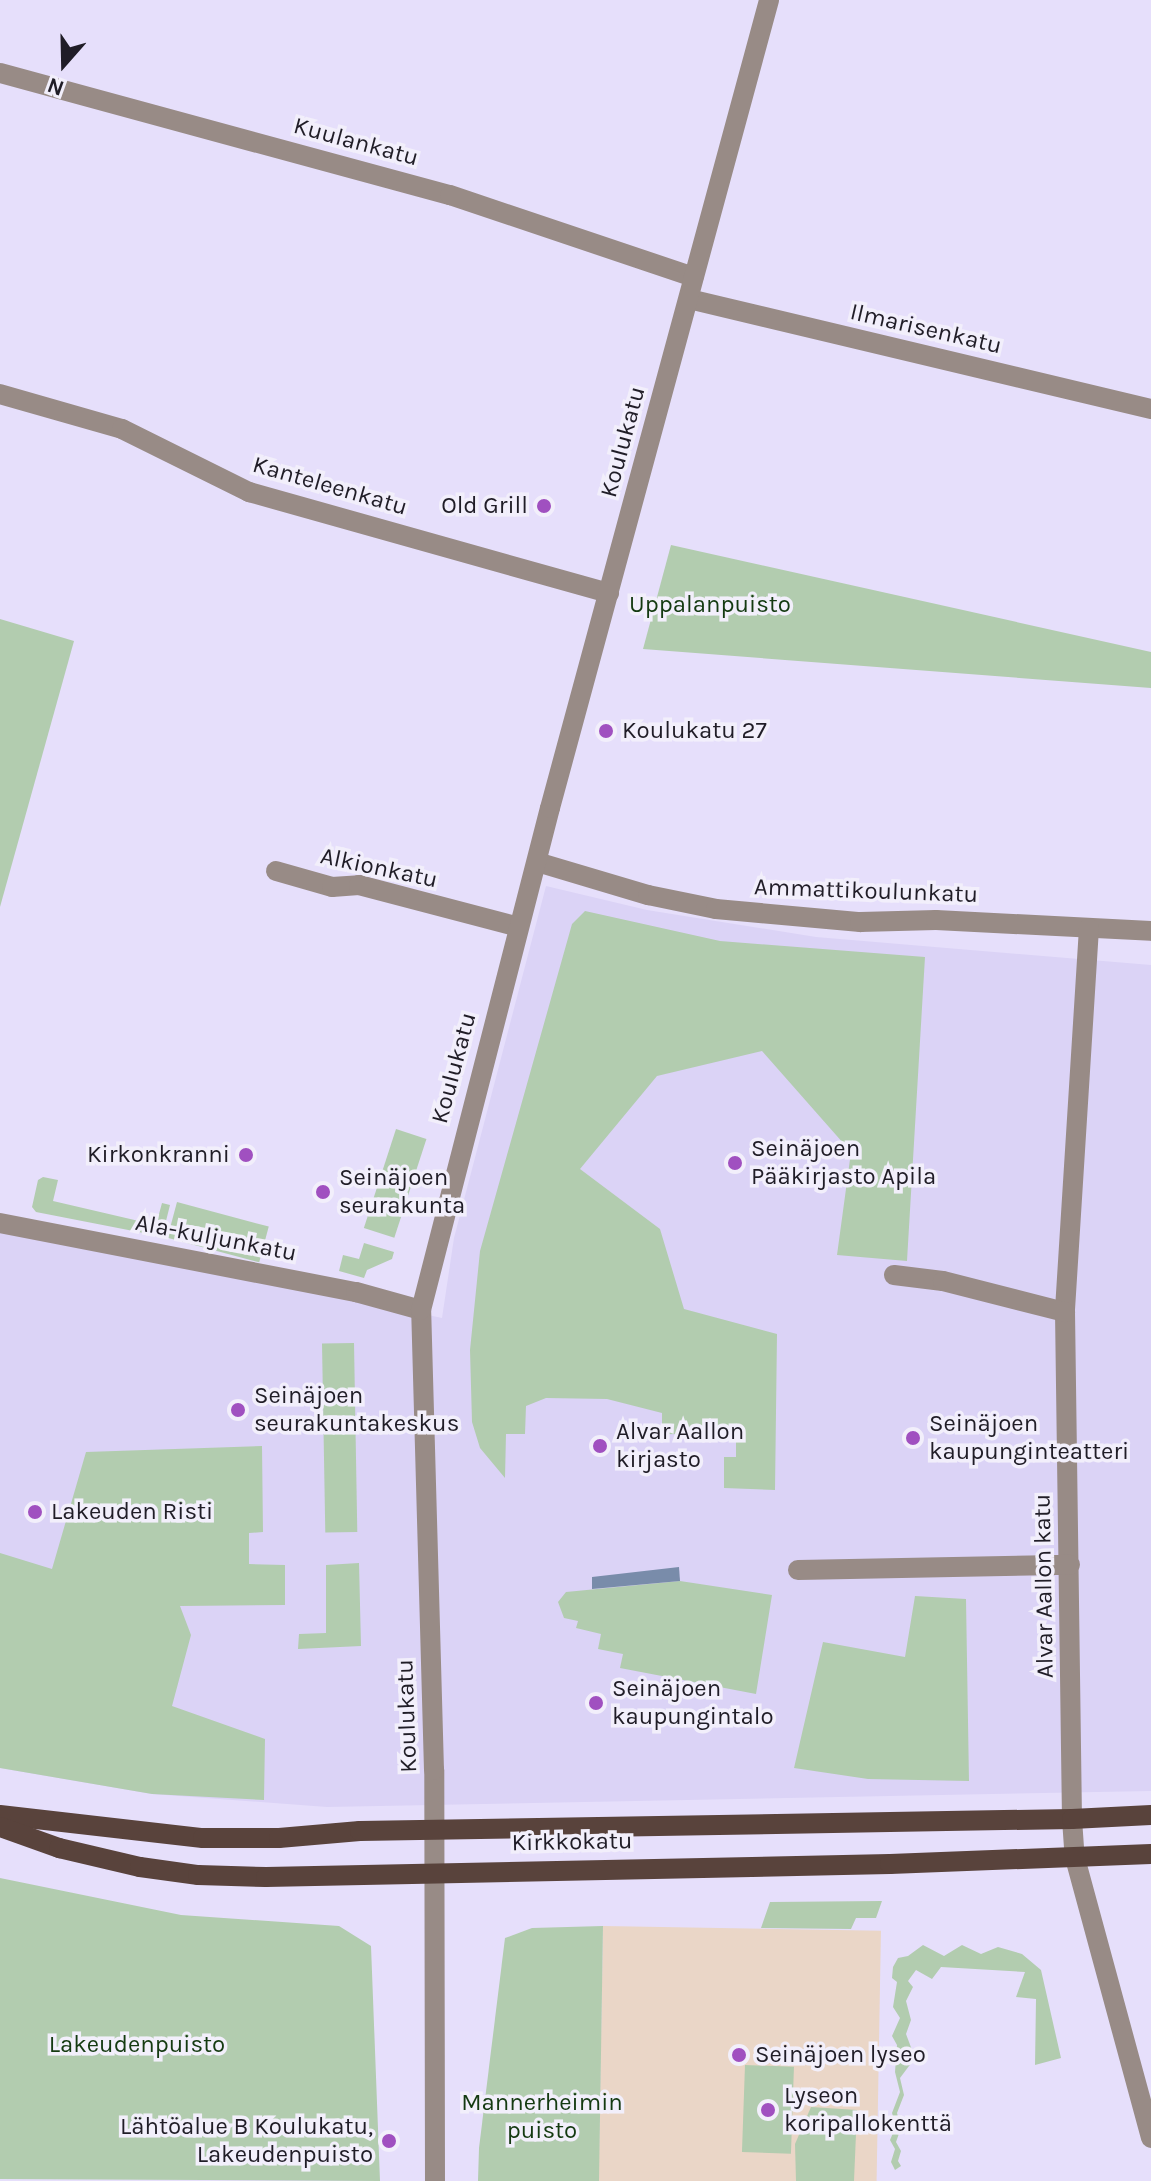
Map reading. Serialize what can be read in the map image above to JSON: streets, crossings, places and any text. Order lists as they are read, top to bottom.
{
  "streets": {
    "main road": ["Kirkkokatu"],
    "street": [
      "Kuulankatu",
      "Ilmarisenkatu",
      "Koulukatu",
      "Kanteleenkatu",
      "Alkionkatu",
      "Ammattikoulunkatu",
      "Ala-kuljunkatu",
      "Alvar Aallon katu"
    ]
  },
  "crossings": [
    ["Kuulankatu", "Koulukatu"],
    ["Ilmarisenkatu", "Koulukatu"],
    ["Koulukatu", "Kanteleenkatu"],
    ["Koulukatu", "Alkionkatu"],
    ["Koulukatu", "Ammattikoulunkatu"],
    ["Koulukatu", "Ala-kuljunkatu"],
    ["Koulukatu", "Kirkkokatu"],
    ["Ammattikoulunkatu", "Alvar Aallon katu"],
    ["Alvar Aallon katu", "Kirkkokatu"]
  ],
  "parks": ["Uppalanpuisto", "Lakeudenpuisto", "Mannerheimin puisto"],
  "places": [
    "Old Grill",
    "Koulukatu 27",
    "Kirkonkranni",
    "Seinäjoen Pääkirjasto Apila",
    "Seinäjoen seurakunta",
    "Seinäjoen seurakuntakeskus",
    "Seinäjoen kaupunginteatteri",
    "Alvar Aallon kirjasto",
    "Lakeuden Risti",
    "Seinäjoen kaupungintalo",
    "Seinäjoen lyseo",
    "Lyseon koripallokenttä",
    "Lähtöalue B Koulukatu, Lakeudenpuisto"
  ],
  "north": "bottom"
}
